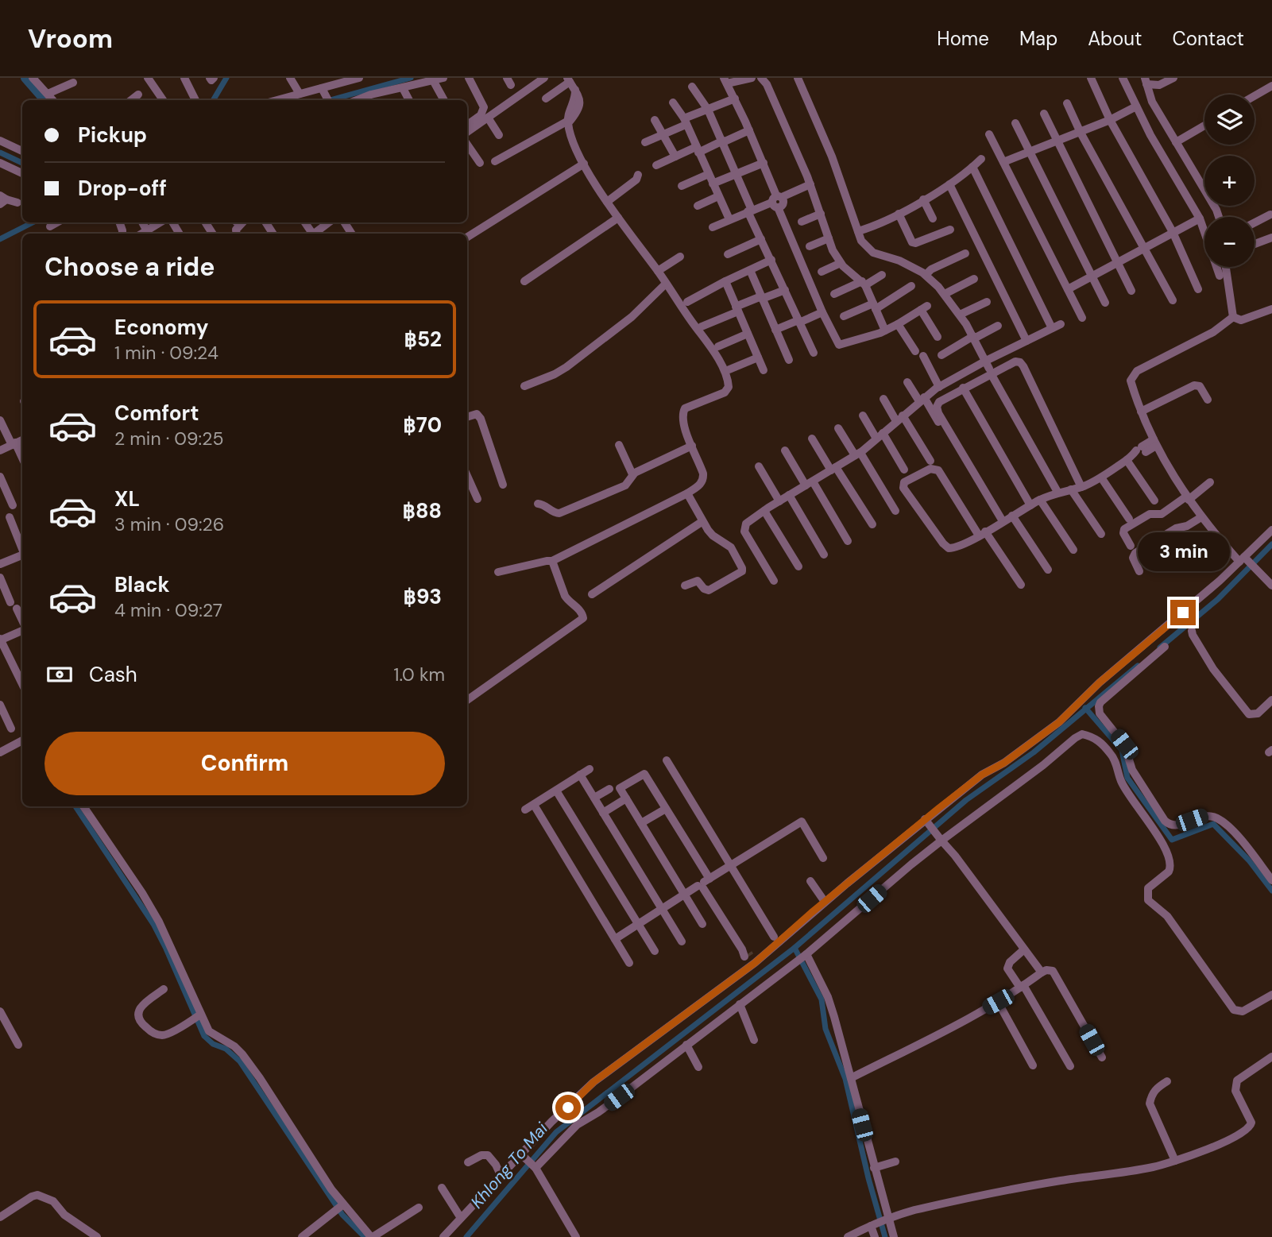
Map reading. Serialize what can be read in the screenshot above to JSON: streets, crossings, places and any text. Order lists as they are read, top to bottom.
{
  "water": ["Khlong To Mai"],
  "page": {
    "header": "Vroom",
    "nav": [
      "Home",
      "Map",
      "About",
      "Contact"
    ],
    "map_buttons": ["+", "−"],
    "banner": ["Pickup", "Drop-off"],
    "heading": "Choose a ride",
    "list": [
      {
        "name": "Economy",
        "note": "1 min · 09:24",
        "value": "฿52"
      },
      {
        "name": "Comfort",
        "note": "2 min · 09:25",
        "value": "฿70"
      },
      {
        "name": "XL",
        "note": "3 min · 09:26",
        "value": "฿88"
      },
      {
        "name": "Black",
        "note": "4 min · 09:27",
        "value": "฿93"
      }
    ],
    "bubble": "3 min",
    "pay": ["Cash", "1.0 km"],
    "buttons": "Confirm"
  }
}
